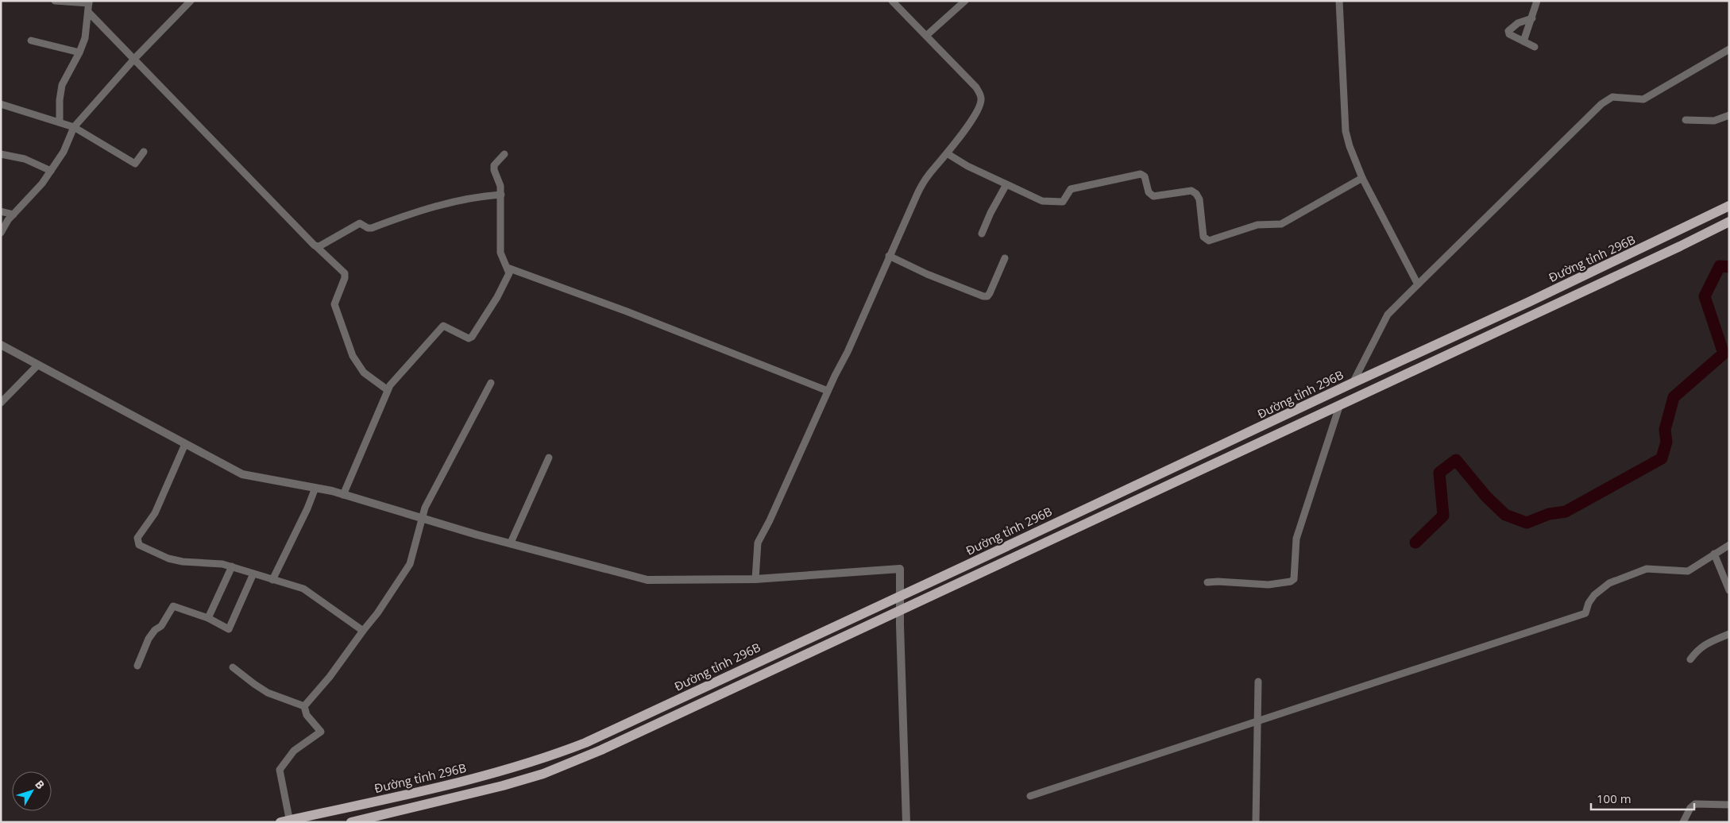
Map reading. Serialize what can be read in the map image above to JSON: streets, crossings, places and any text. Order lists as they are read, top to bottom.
{
  "streets": {
    "main road": ["Đường tỉnh 296B"]
  },
  "scale_bar": "100 m",
  "north": "top right"
}
